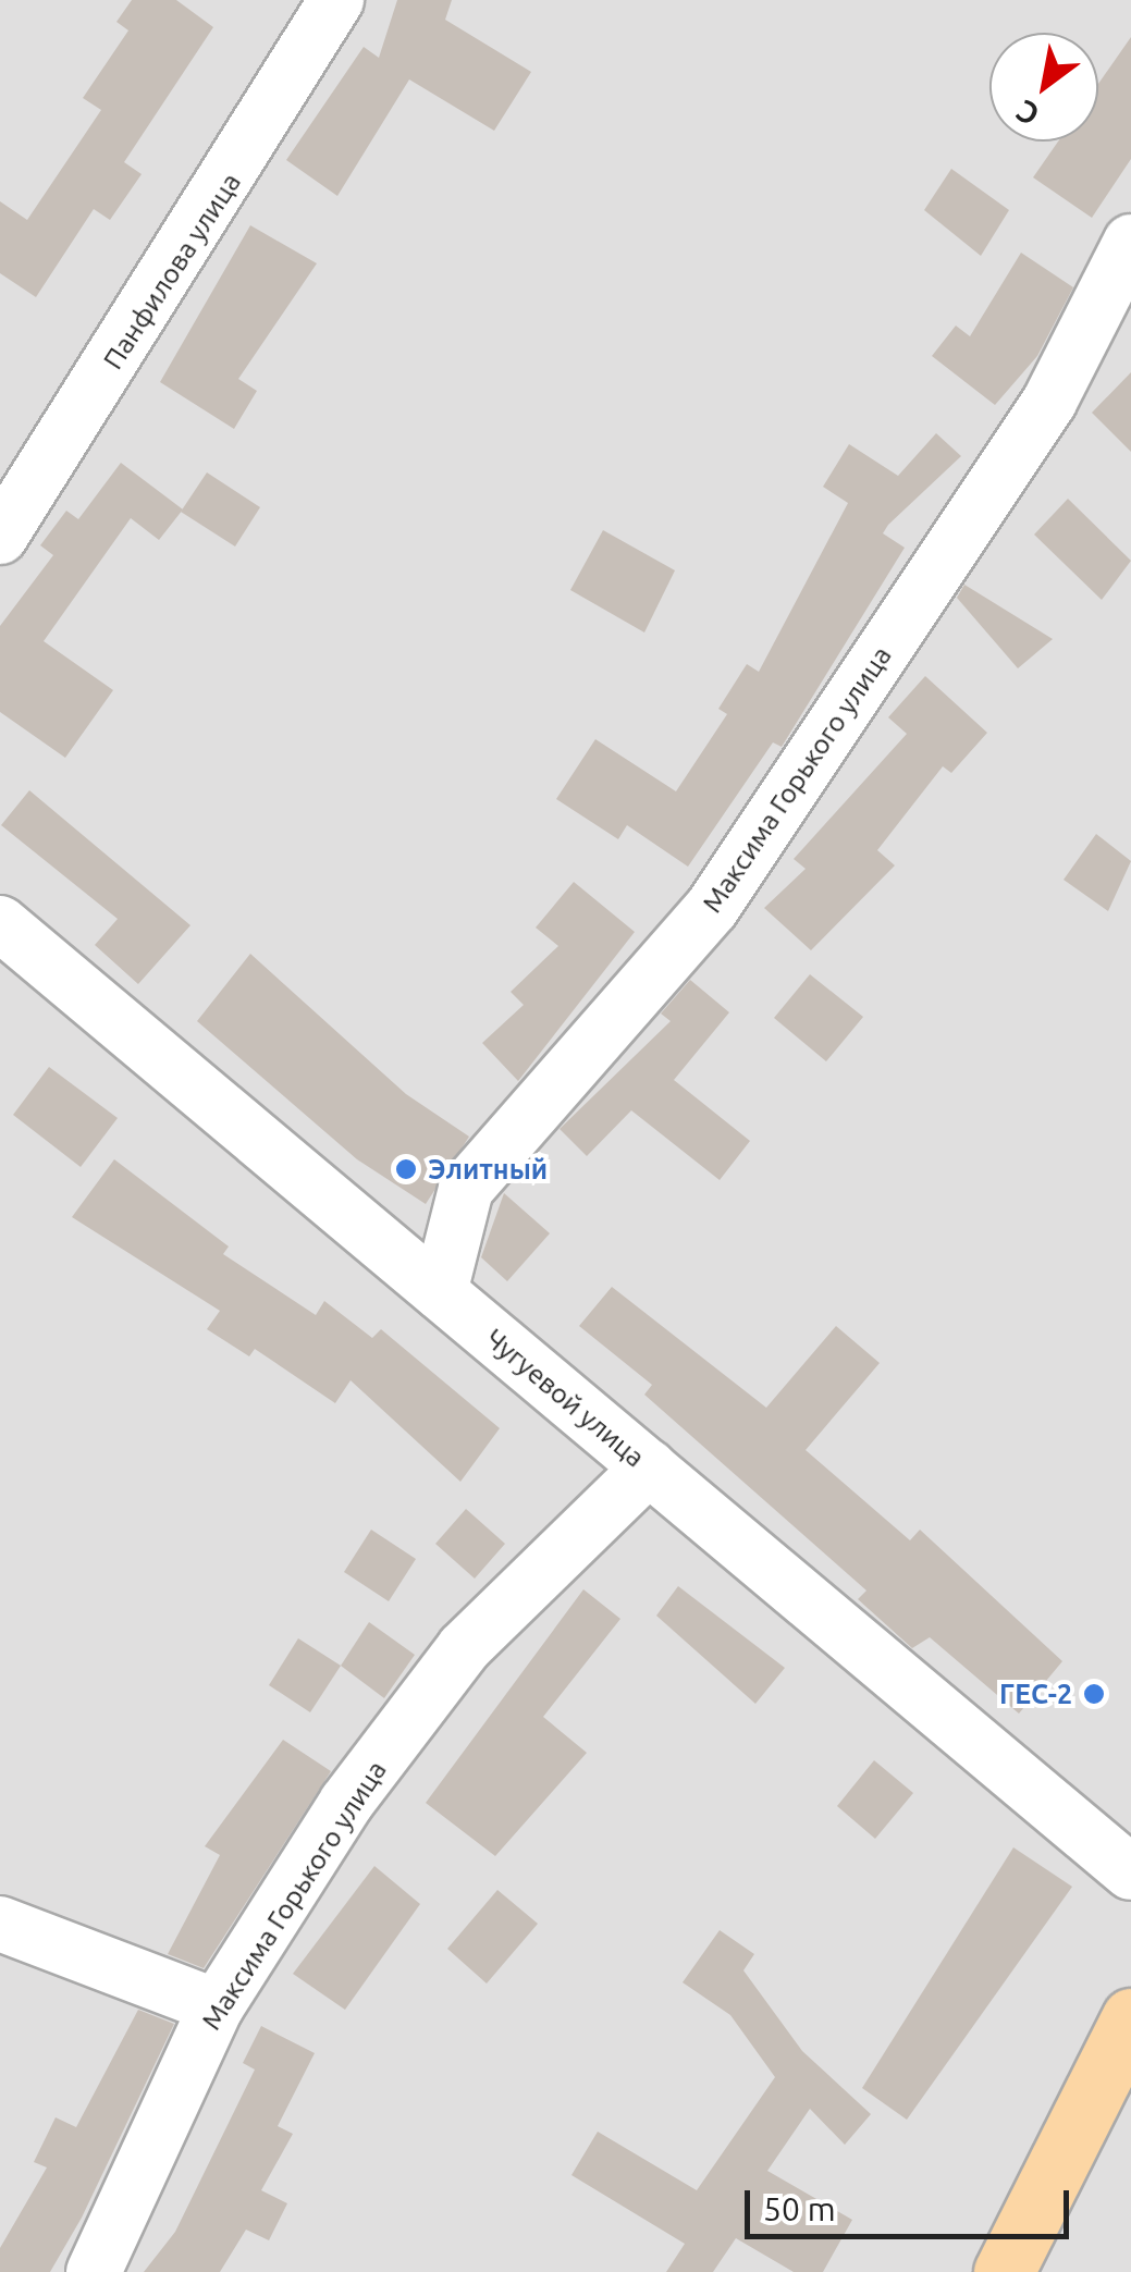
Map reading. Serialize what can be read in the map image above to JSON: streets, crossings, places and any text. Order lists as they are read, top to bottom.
{
  "streets": {
    "street": ["Панфилова улица", "Максима Горького улица", "Чугуевой улица"]
  },
  "crossings": [
    ["Максима Горького улица", "Чугуевой улица"]
  ],
  "places": ["Элитный", "ГЕС-2"],
  "scale_bar": "50 m",
  "north": "bottom left"
}
